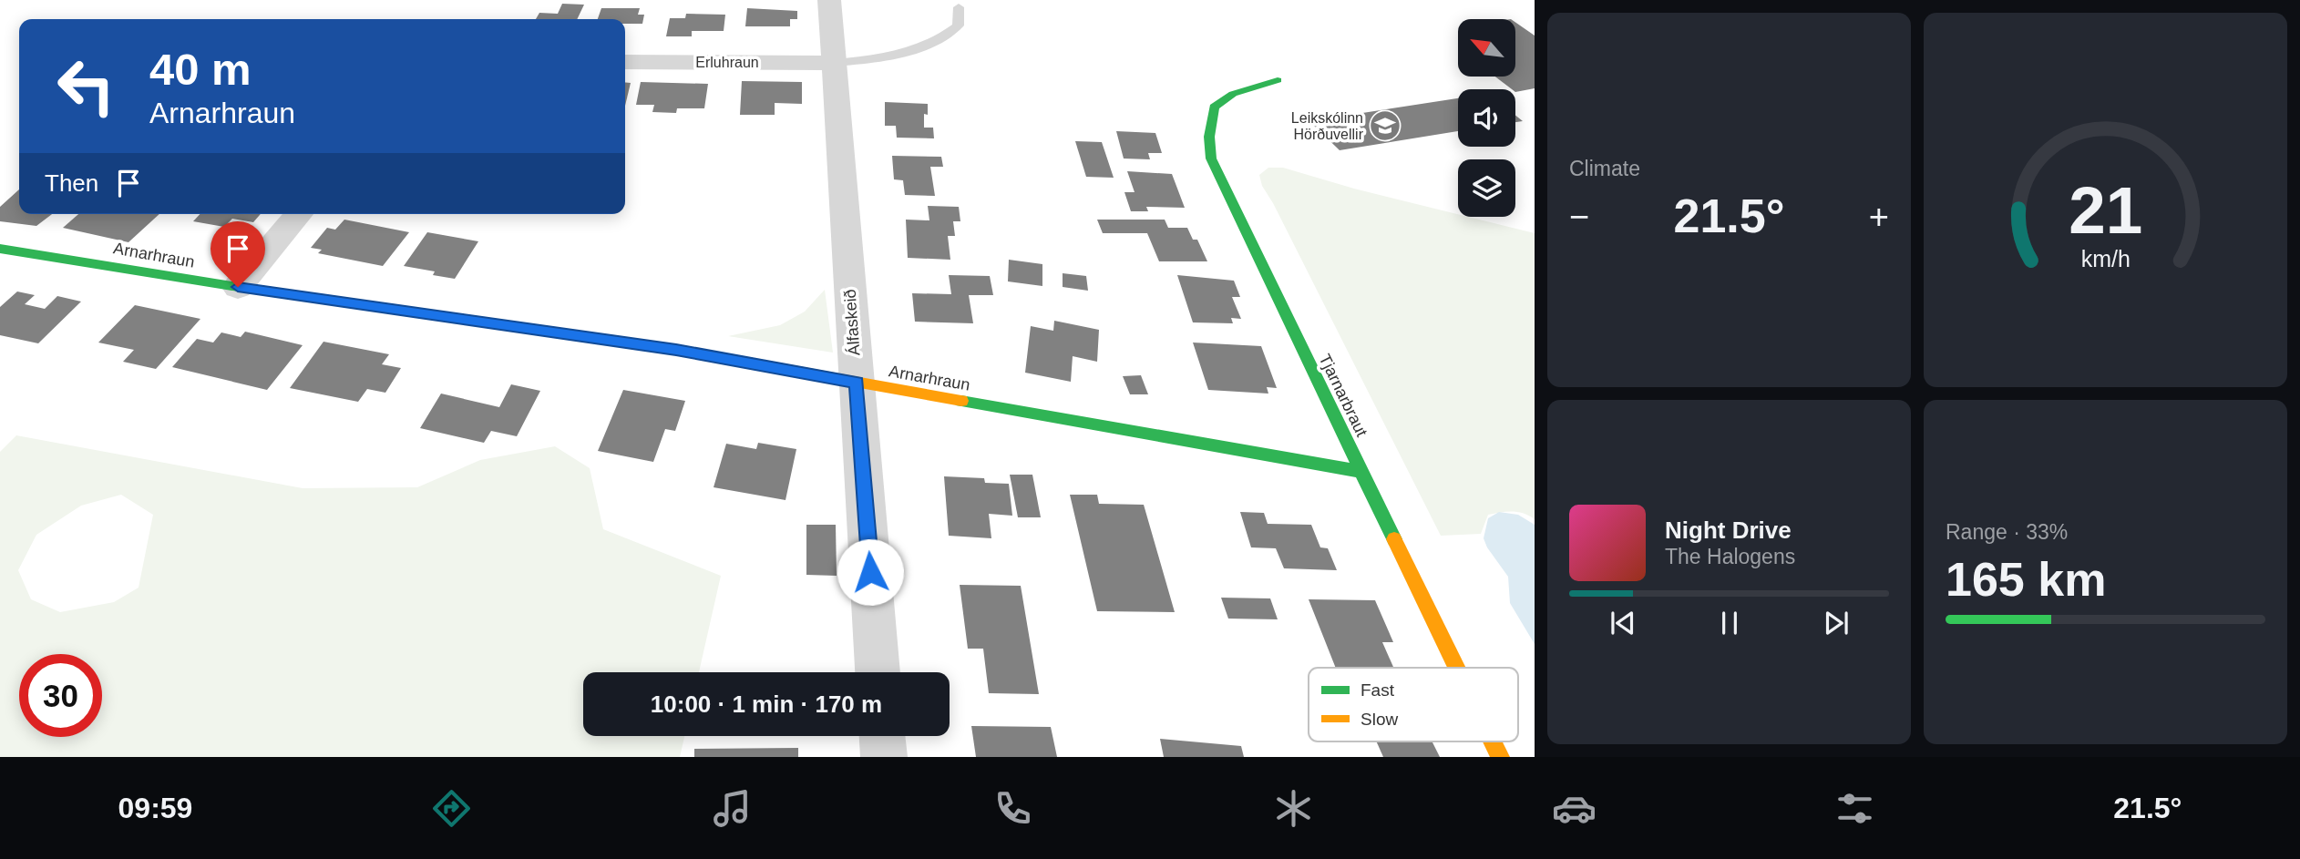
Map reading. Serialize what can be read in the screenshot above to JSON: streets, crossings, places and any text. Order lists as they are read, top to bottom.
{
  "streets": {
    "street": [
      "Erluhraun",
      "Arnarhraun",
      "Álfaskeið",
      "Tjarnarbraut"
    ]
  },
  "crossings": [
    ["Erluhraun", "Álfaskeið"],
    ["Arnarhraun", "Álfaskeið"],
    ["Arnarhraun", "Tjarnarbraut"]
  ],
  "places": {
    "school or university": ["Leikskólinn Hörðuvellir"]
  },
  "legend": ["Fast", "Slow"],
  "north": "top left",
  "page": {
    "tile": [
      "Climate",
      ["Range · 33%", "165 km"]
    ],
    "turn": ["40 m", "Arnarhraun"],
    "then": "Then",
    "heat": ["−", "21.5°", "+"],
    "song": ["Night Drive", "The Halogens"],
    "limit": "30",
    "trip": "10:00 · 1 min · 170 m",
    "tabs": ["09:59", "21.5°"],
    "gauge": ["21", "km/h"]
  }
}
